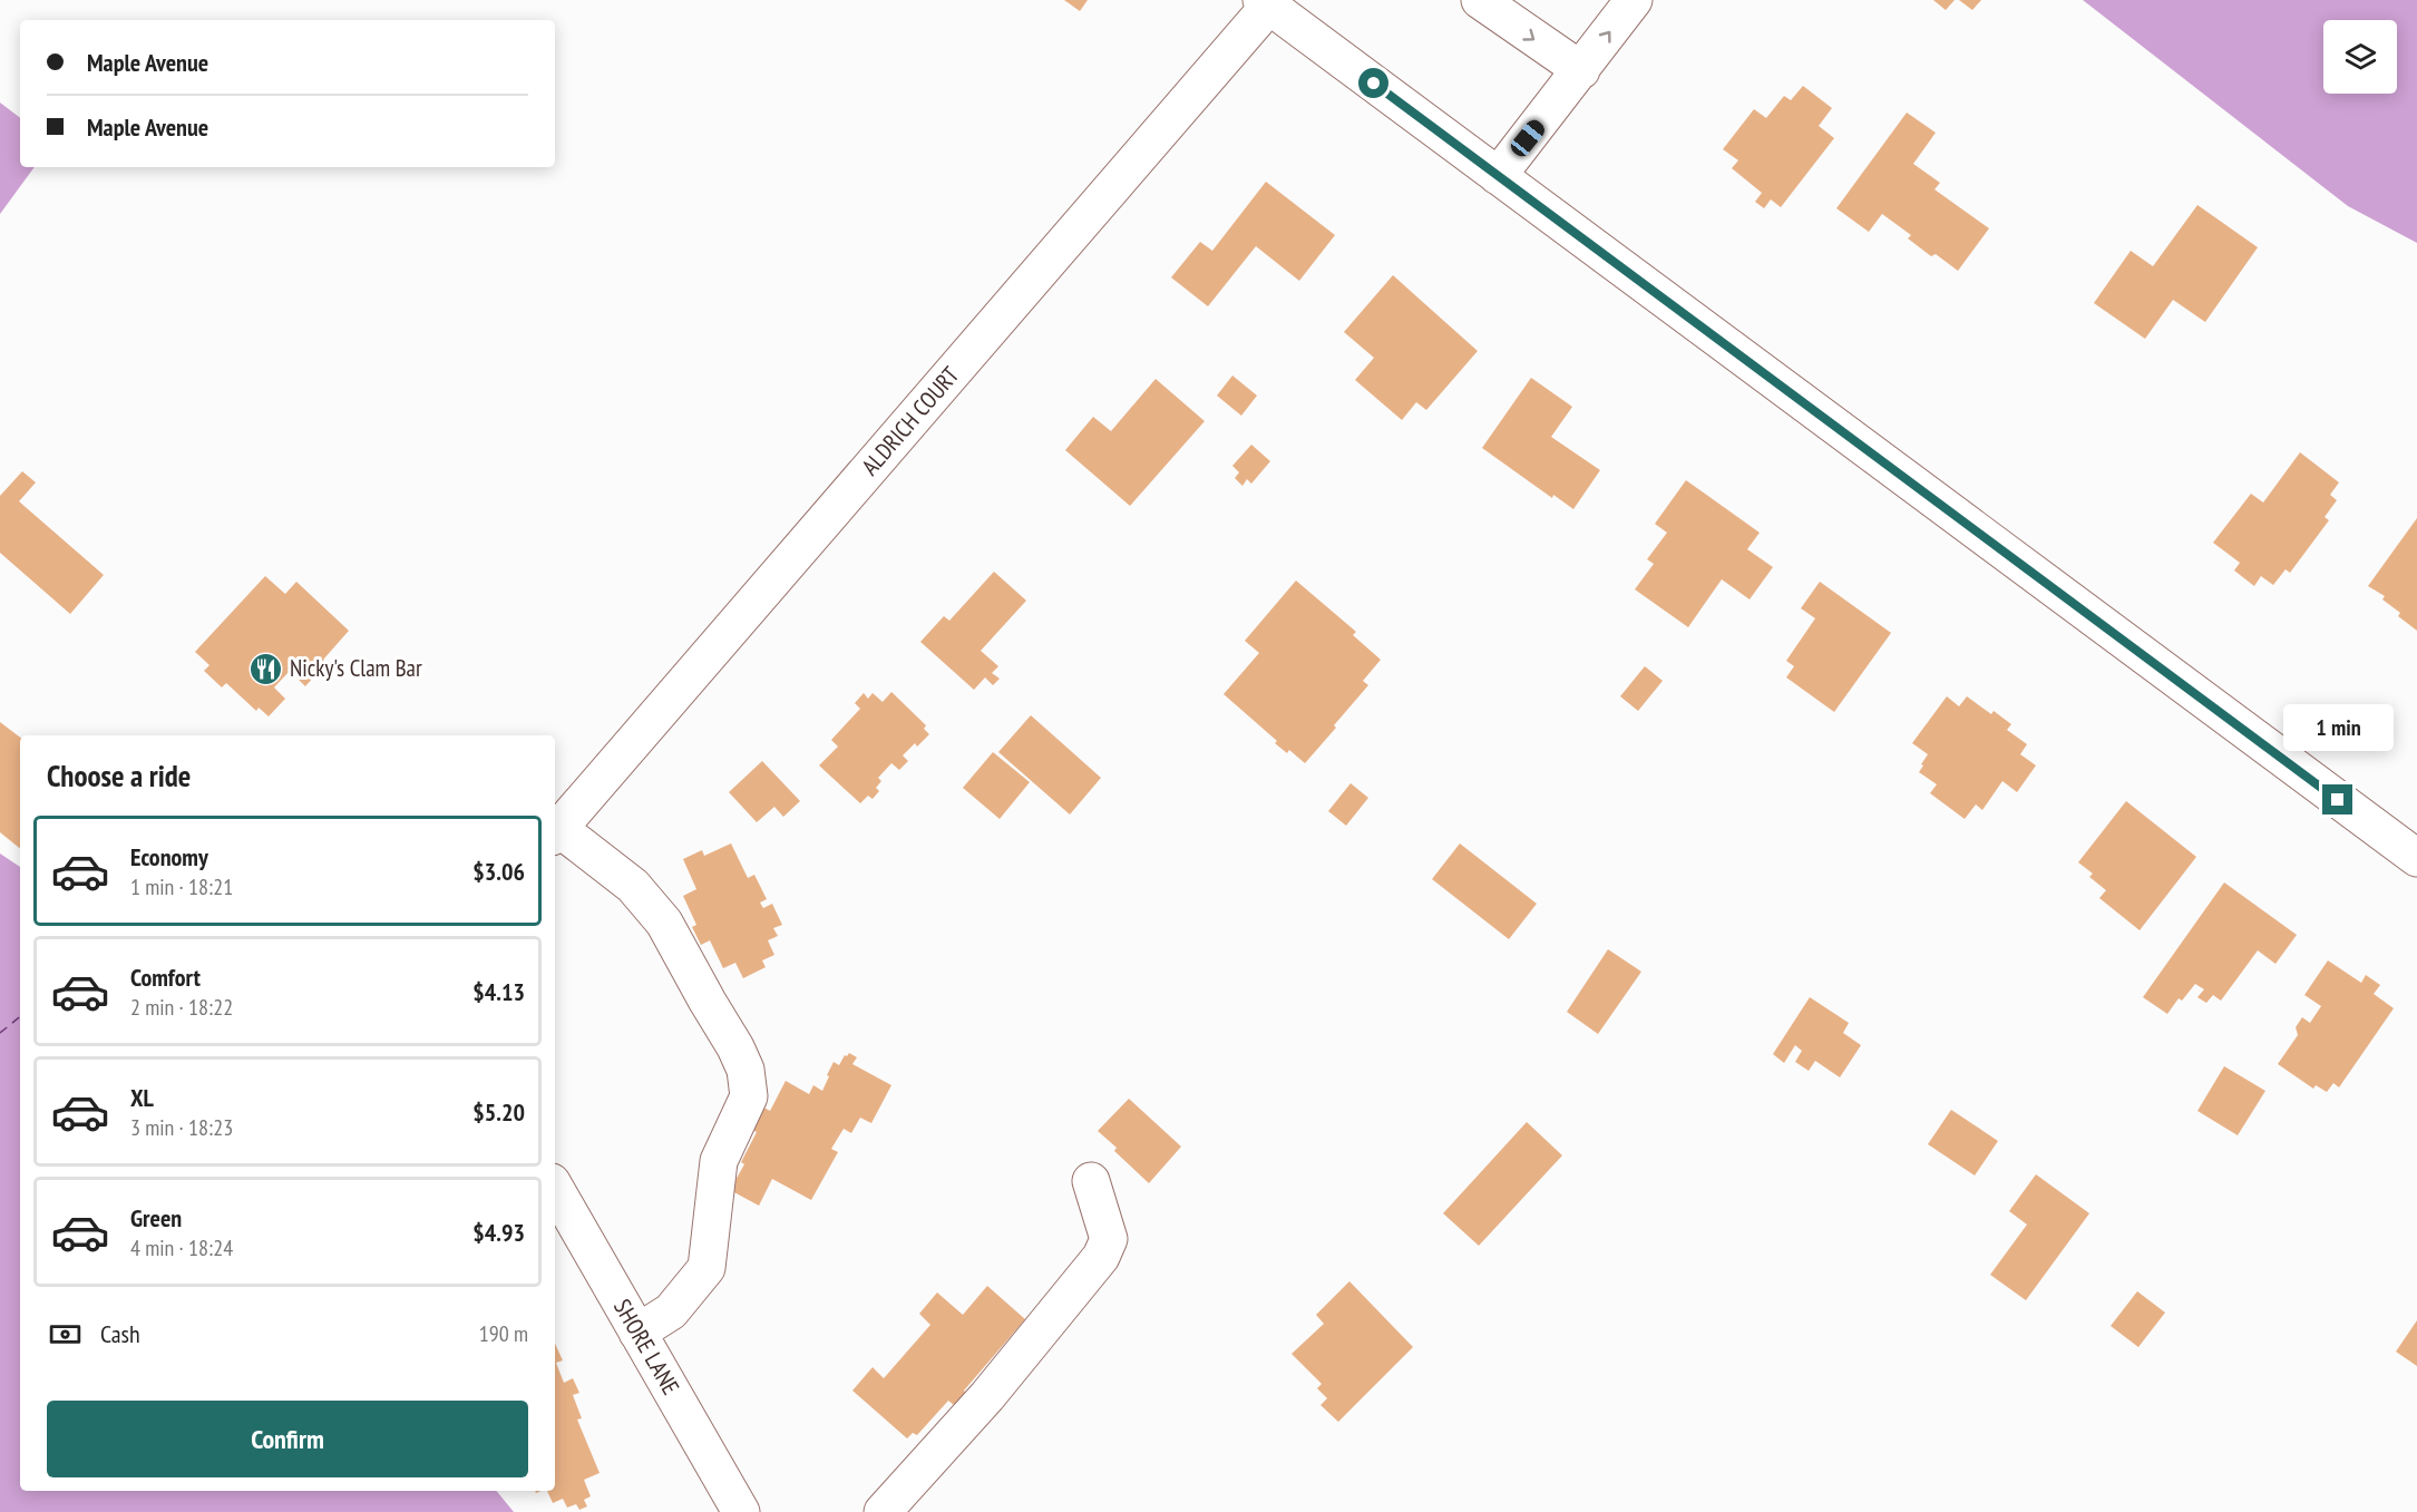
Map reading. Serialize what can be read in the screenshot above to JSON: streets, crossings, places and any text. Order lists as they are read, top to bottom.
{
  "streets": {
    "street": ["ALDRICH COURT", "SHORE LANE"]
  },
  "places": {
    "restaurant": ["Nicky's Clam Bar"]
  },
  "page": {
    "banner": ["Maple Avenue", "Maple Avenue"],
    "bubble": "1 min",
    "heading": "Choose a ride",
    "list": [
      {
        "name": "Economy",
        "note": "1 min · 18:21",
        "value": "$3.06"
      },
      {
        "name": "Comfort",
        "note": "2 min · 18:22",
        "value": "$4.13"
      },
      {
        "name": "XL",
        "note": "3 min · 18:23",
        "value": "$5.20"
      },
      {
        "name": "Green",
        "note": "4 min · 18:24",
        "value": "$4.93"
      }
    ],
    "pay": ["Cash", "190 m"],
    "buttons": "Confirm"
  }
}
